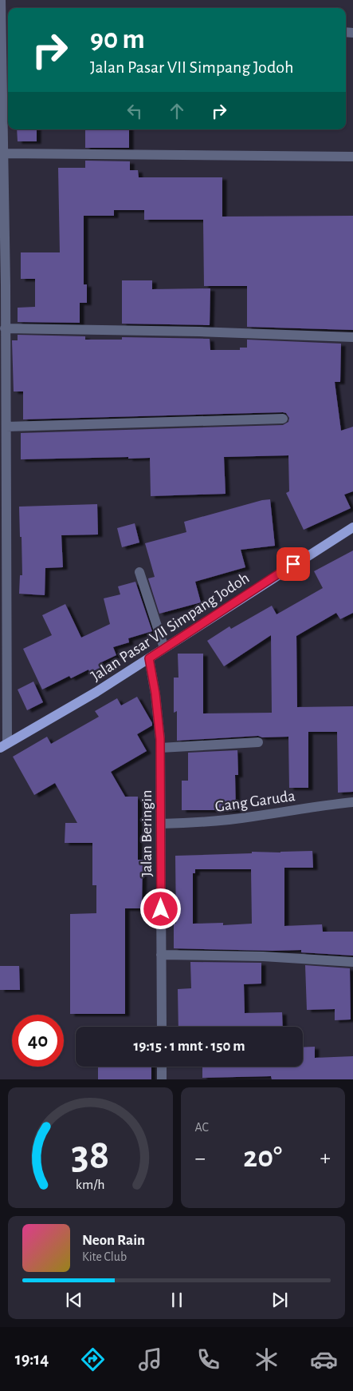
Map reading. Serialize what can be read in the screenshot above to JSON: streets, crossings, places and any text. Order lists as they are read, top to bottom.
{
  "streets": {
    "main road": ["Jalan Pasar VII Simpang Jodoh"],
    "street": ["Gang Garuda", "Jalan Beringin"]
  },
  "crossings": [
    ["Jalan Pasar VII Simpang Jodoh", "Jalan Beringin"],
    ["Gang Garuda", "Jalan Beringin"]
  ],
  "page": {
    "turn": ["90 m", "Jalan Pasar VII Simpang Jodoh"],
    "limit": "40",
    "trip": "19:15 · 1 mnt · 150 m",
    "tile": "AC",
    "heat": ["−", "20°", "+"],
    "song": ["Neon Rain", "Kite Club"],
    "tabs": "19:14",
    "gauge": ["38", "km/h"]
  }
}
